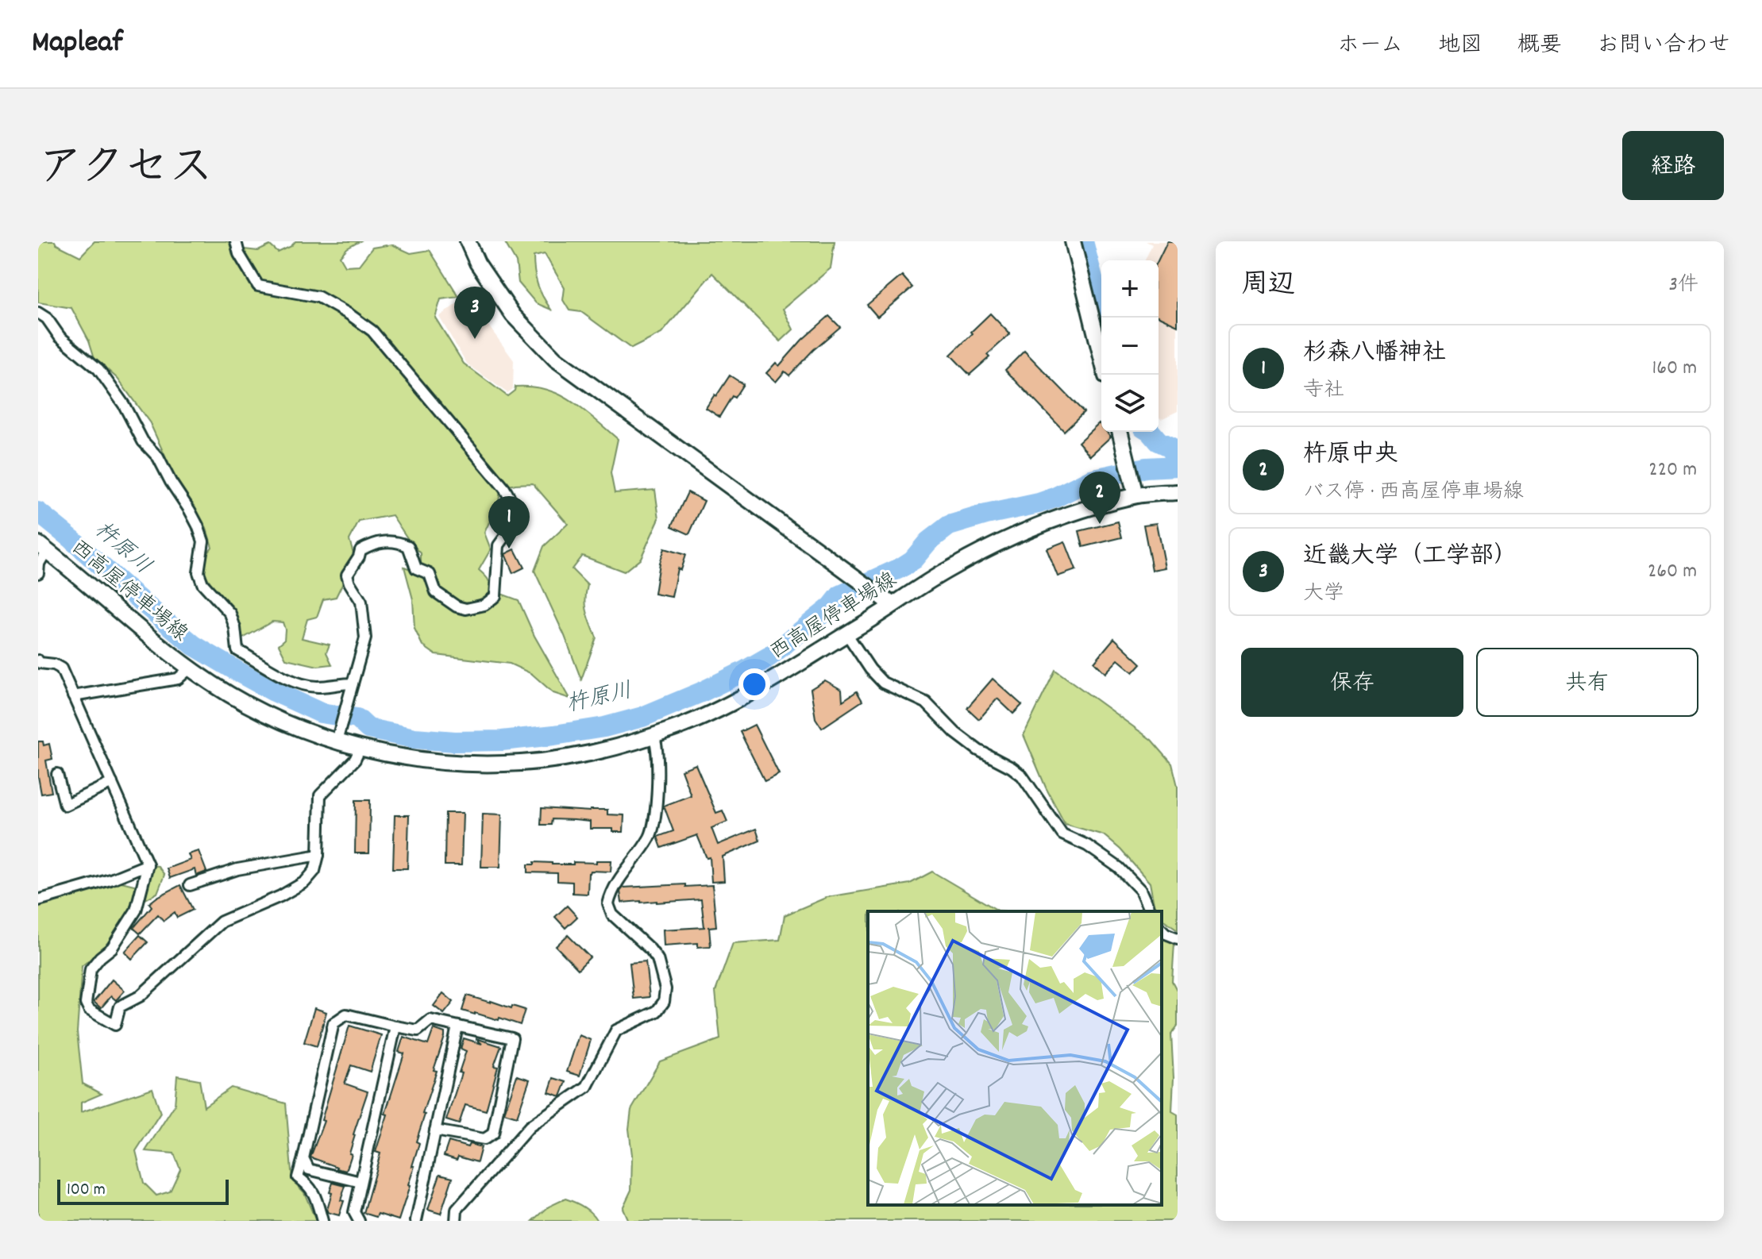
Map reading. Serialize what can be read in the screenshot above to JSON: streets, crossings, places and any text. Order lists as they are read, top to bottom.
{
  "streets": {
    "main road": ["西高屋停車場線"]
  },
  "water": ["杵原川"],
  "scale_bar": "100 m",
  "page": {
    "header": "Mapleaf",
    "nav": [
      "ホーム",
      "地図",
      "概要",
      "お問い合わせ"
    ],
    "title": "アクセス",
    "buttons": [
      "経路",
      ["保存", "共有"]
    ],
    "heading": ["周辺", "3件"],
    "map_buttons": ["+", "−"],
    "pins": ["3", "2", "1"],
    "list": [
      {
        "mark": "1",
        "name": "杉森八幡神社",
        "note": "寺社",
        "value": "160 m"
      },
      {
        "mark": "2",
        "name": "杵原中央",
        "note": "バス停 · 西高屋停車場線",
        "value": "220 m"
      },
      {
        "mark": "3",
        "name": "近畿大学（工学部）",
        "note": "大学",
        "value": "260 m"
      }
    ],
    "scale": "100 m"
  }
}
